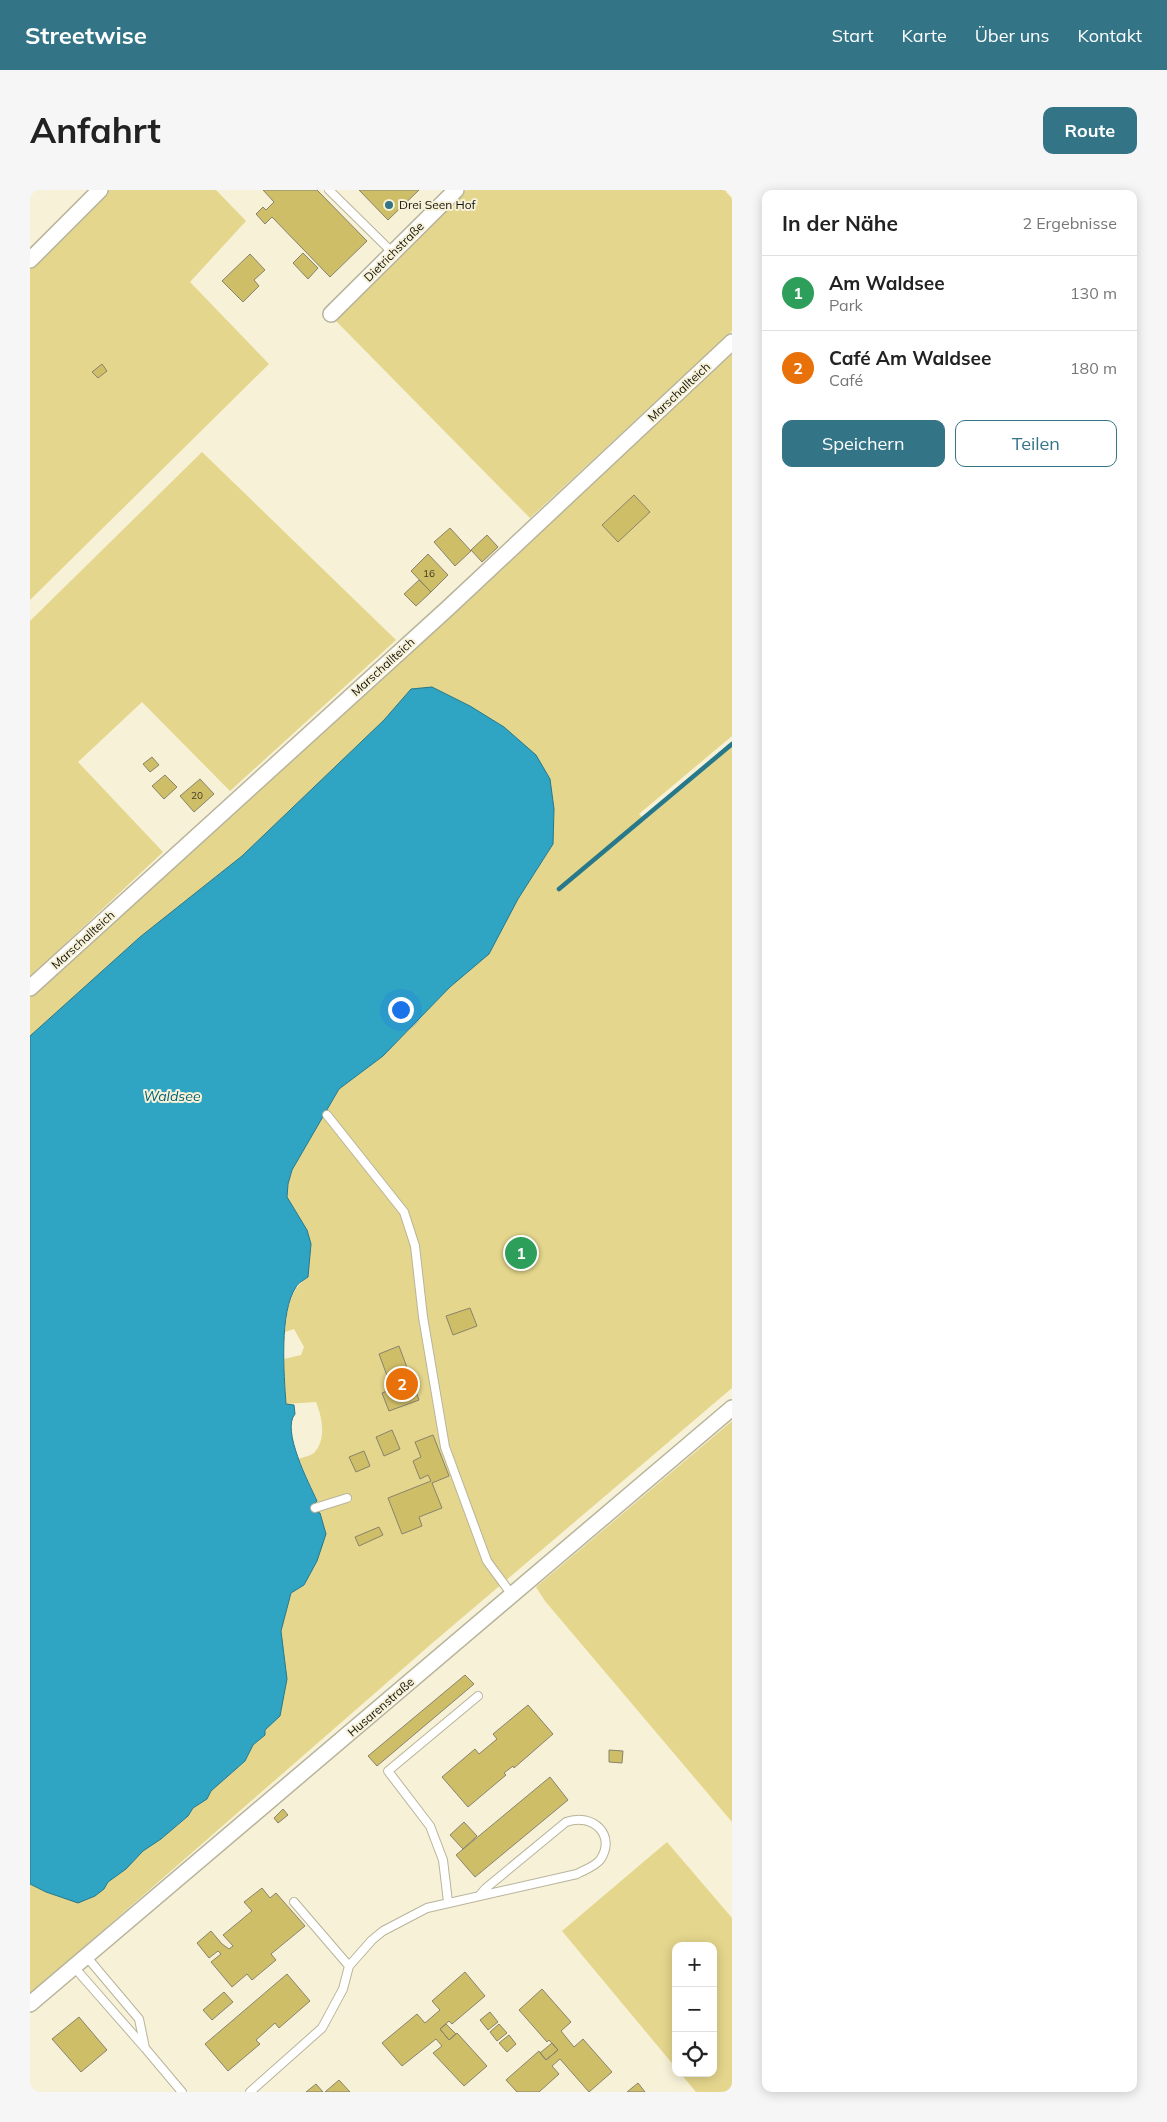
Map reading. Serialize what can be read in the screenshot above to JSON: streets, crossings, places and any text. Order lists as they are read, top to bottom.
{
  "streets": {
    "street": ["Dietrichstraße", "Marschallteich", "Husarenstraße"]
  },
  "water": ["Waldsee"],
  "places": ["Drei Seen Hof"],
  "house_numbers": ["16", "20"],
  "page": {
    "header": "Streetwise",
    "nav": [
      "Start",
      "Karte",
      "Über uns",
      "Kontakt"
    ],
    "buttons": [
      "Route",
      ["Speichern", "Teilen"]
    ],
    "title": "Anfahrt",
    "heading": ["In der Nähe", "2 Ergebnisse"],
    "list": [
      {
        "mark": "1",
        "name": "Am Waldsee",
        "note": "Park",
        "value": "130 m"
      },
      {
        "mark": "2",
        "name": "Café Am Waldsee",
        "note": "Café",
        "value": "180 m"
      }
    ],
    "pins": ["1", "2"],
    "map_buttons": ["+", "−"]
  }
}
